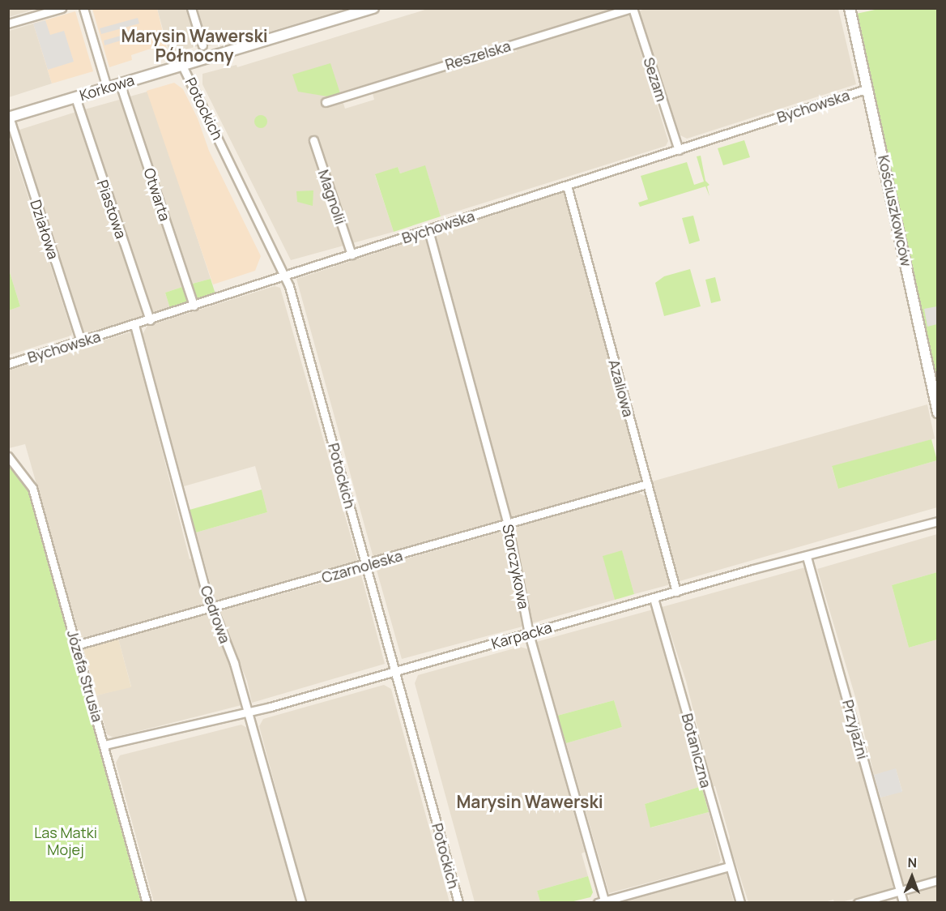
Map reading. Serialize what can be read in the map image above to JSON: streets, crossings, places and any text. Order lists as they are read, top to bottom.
{
  "streets": {
    "street": [
      "Reszelska",
      "Sezam",
      "Korkowa",
      "Bychowska",
      "Potockich",
      "Otwarta",
      "Magnolii",
      "Piastowa",
      "Kościuszkowców",
      "Działowa",
      "Azaliowa",
      "Czarnoleska",
      "Storczykowa",
      "Cedrowa",
      "Karpacka",
      "Józefa Strusia",
      "Przyjaźni",
      "Botaniczna"
    ]
  },
  "crossings": [
    ["Reszelska", "Sezam"],
    ["Sezam", "Bychowska"],
    ["Korkowa", "Potockich"],
    ["Korkowa", "Otwarta"],
    ["Korkowa", "Piastowa"],
    ["Korkowa", "Działowa"],
    ["Bychowska", "Potockich"],
    ["Bychowska", "Otwarta"],
    ["Bychowska", "Magnolii"],
    ["Bychowska", "Piastowa"],
    ["Bychowska", "Kościuszkowców"],
    ["Bychowska", "Działowa"],
    ["Bychowska", "Azaliowa"],
    ["Bychowska", "Storczykowa"],
    ["Bychowska", "Cedrowa"],
    ["Potockich", "Czarnoleska"],
    ["Potockich", "Karpacka"],
    ["Azaliowa", "Czarnoleska"],
    ["Azaliowa", "Karpacka"],
    ["Czarnoleska", "Storczykowa"],
    ["Czarnoleska", "Cedrowa"],
    ["Czarnoleska", "Józefa Strusia"],
    ["Storczykowa", "Karpacka"],
    ["Cedrowa", "Karpacka"],
    ["Karpacka", "Józefa Strusia"],
    ["Karpacka", "Przyjaźni"],
    ["Karpacka", "Botaniczna"]
  ],
  "districts": ["Marysin Wawerski Północny", "Marysin Wawerski"],
  "parks": ["Las Matki Mojej"],
  "north": "top"
}
